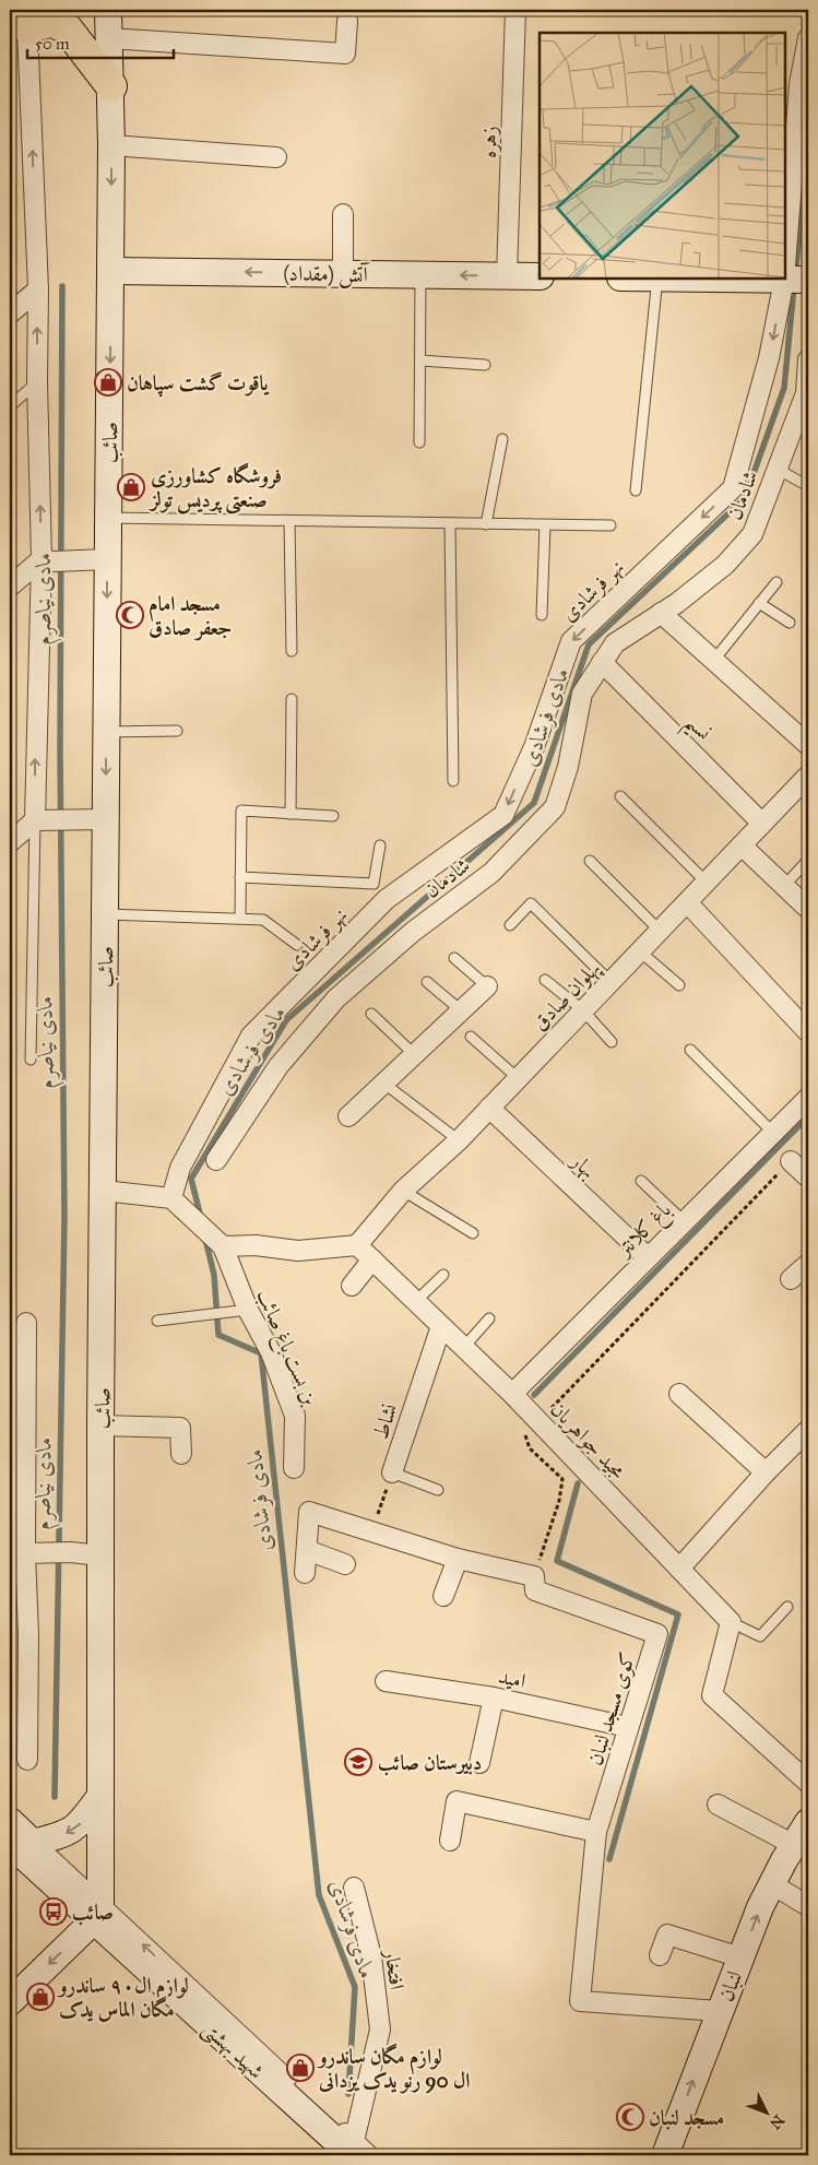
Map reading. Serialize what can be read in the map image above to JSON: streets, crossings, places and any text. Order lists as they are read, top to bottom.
{
  "streets": {
    "main road": [
      "آتش (مقداد)",
      "صائب",
      "لنبان",
      "شهید بهشتی"
    ],
    "street": [
      "زهره",
      "شادمان",
      "نهر فرشادی",
      "نسیم",
      "پهلوان صادق",
      "بهار",
      "باغ کلانتر",
      "بن بست باغ صائب",
      "نشاط",
      "مجید جواهریان",
      "امید",
      "کوی مسجد لنبان",
      "افتخار"
    ]
  },
  "crossings": [
    ["زهره", "آتش (مقداد)"],
    ["آتش (مقداد)", "صائب"],
    ["صائب", "شهید بهشتی"],
    ["شادمان", "نسیم"],
    ["نسیم", "پهلوان صادق"],
    ["پهلوان صادق", "بهار"],
    ["پهلوان صادق", "مجید جواهریان"],
    ["بهار", "باغ کلانتر"],
    ["باغ کلانتر", "مجید جواهریان"],
    ["نشاط", "مجید جواهریان"],
    ["امید", "کوی مسجد لنبان"],
    ["کوی مسجد لنبان", "لنبان"],
    ["افتخار", "شهید بهشتی"]
  ],
  "one_way": ["آتش (مقداد)", "نهر فرشادی", "لنبان"],
  "water": ["مادی نیاصرم", "مادی فرشادی"],
  "places": {
    "shop": [
      "یاقوت گشت سپاهان",
      "فروشگاه کشاورزی صنعتی پردیس تولز",
      "لوازم ال۹۰ ساندرو مگان الماس یدک",
      "لوازم مگان ساندرو ال 90 رنو یدک یزدانی"
    ],
    "mosque": ["مسجد امام جعفر صادق", "مسجد لنبان"],
    "school or university": ["دبیرستان صائب"],
    "bus stop": ["صائب"]
  },
  "scale_bar": "50 m",
  "north": "bottom right"
}
